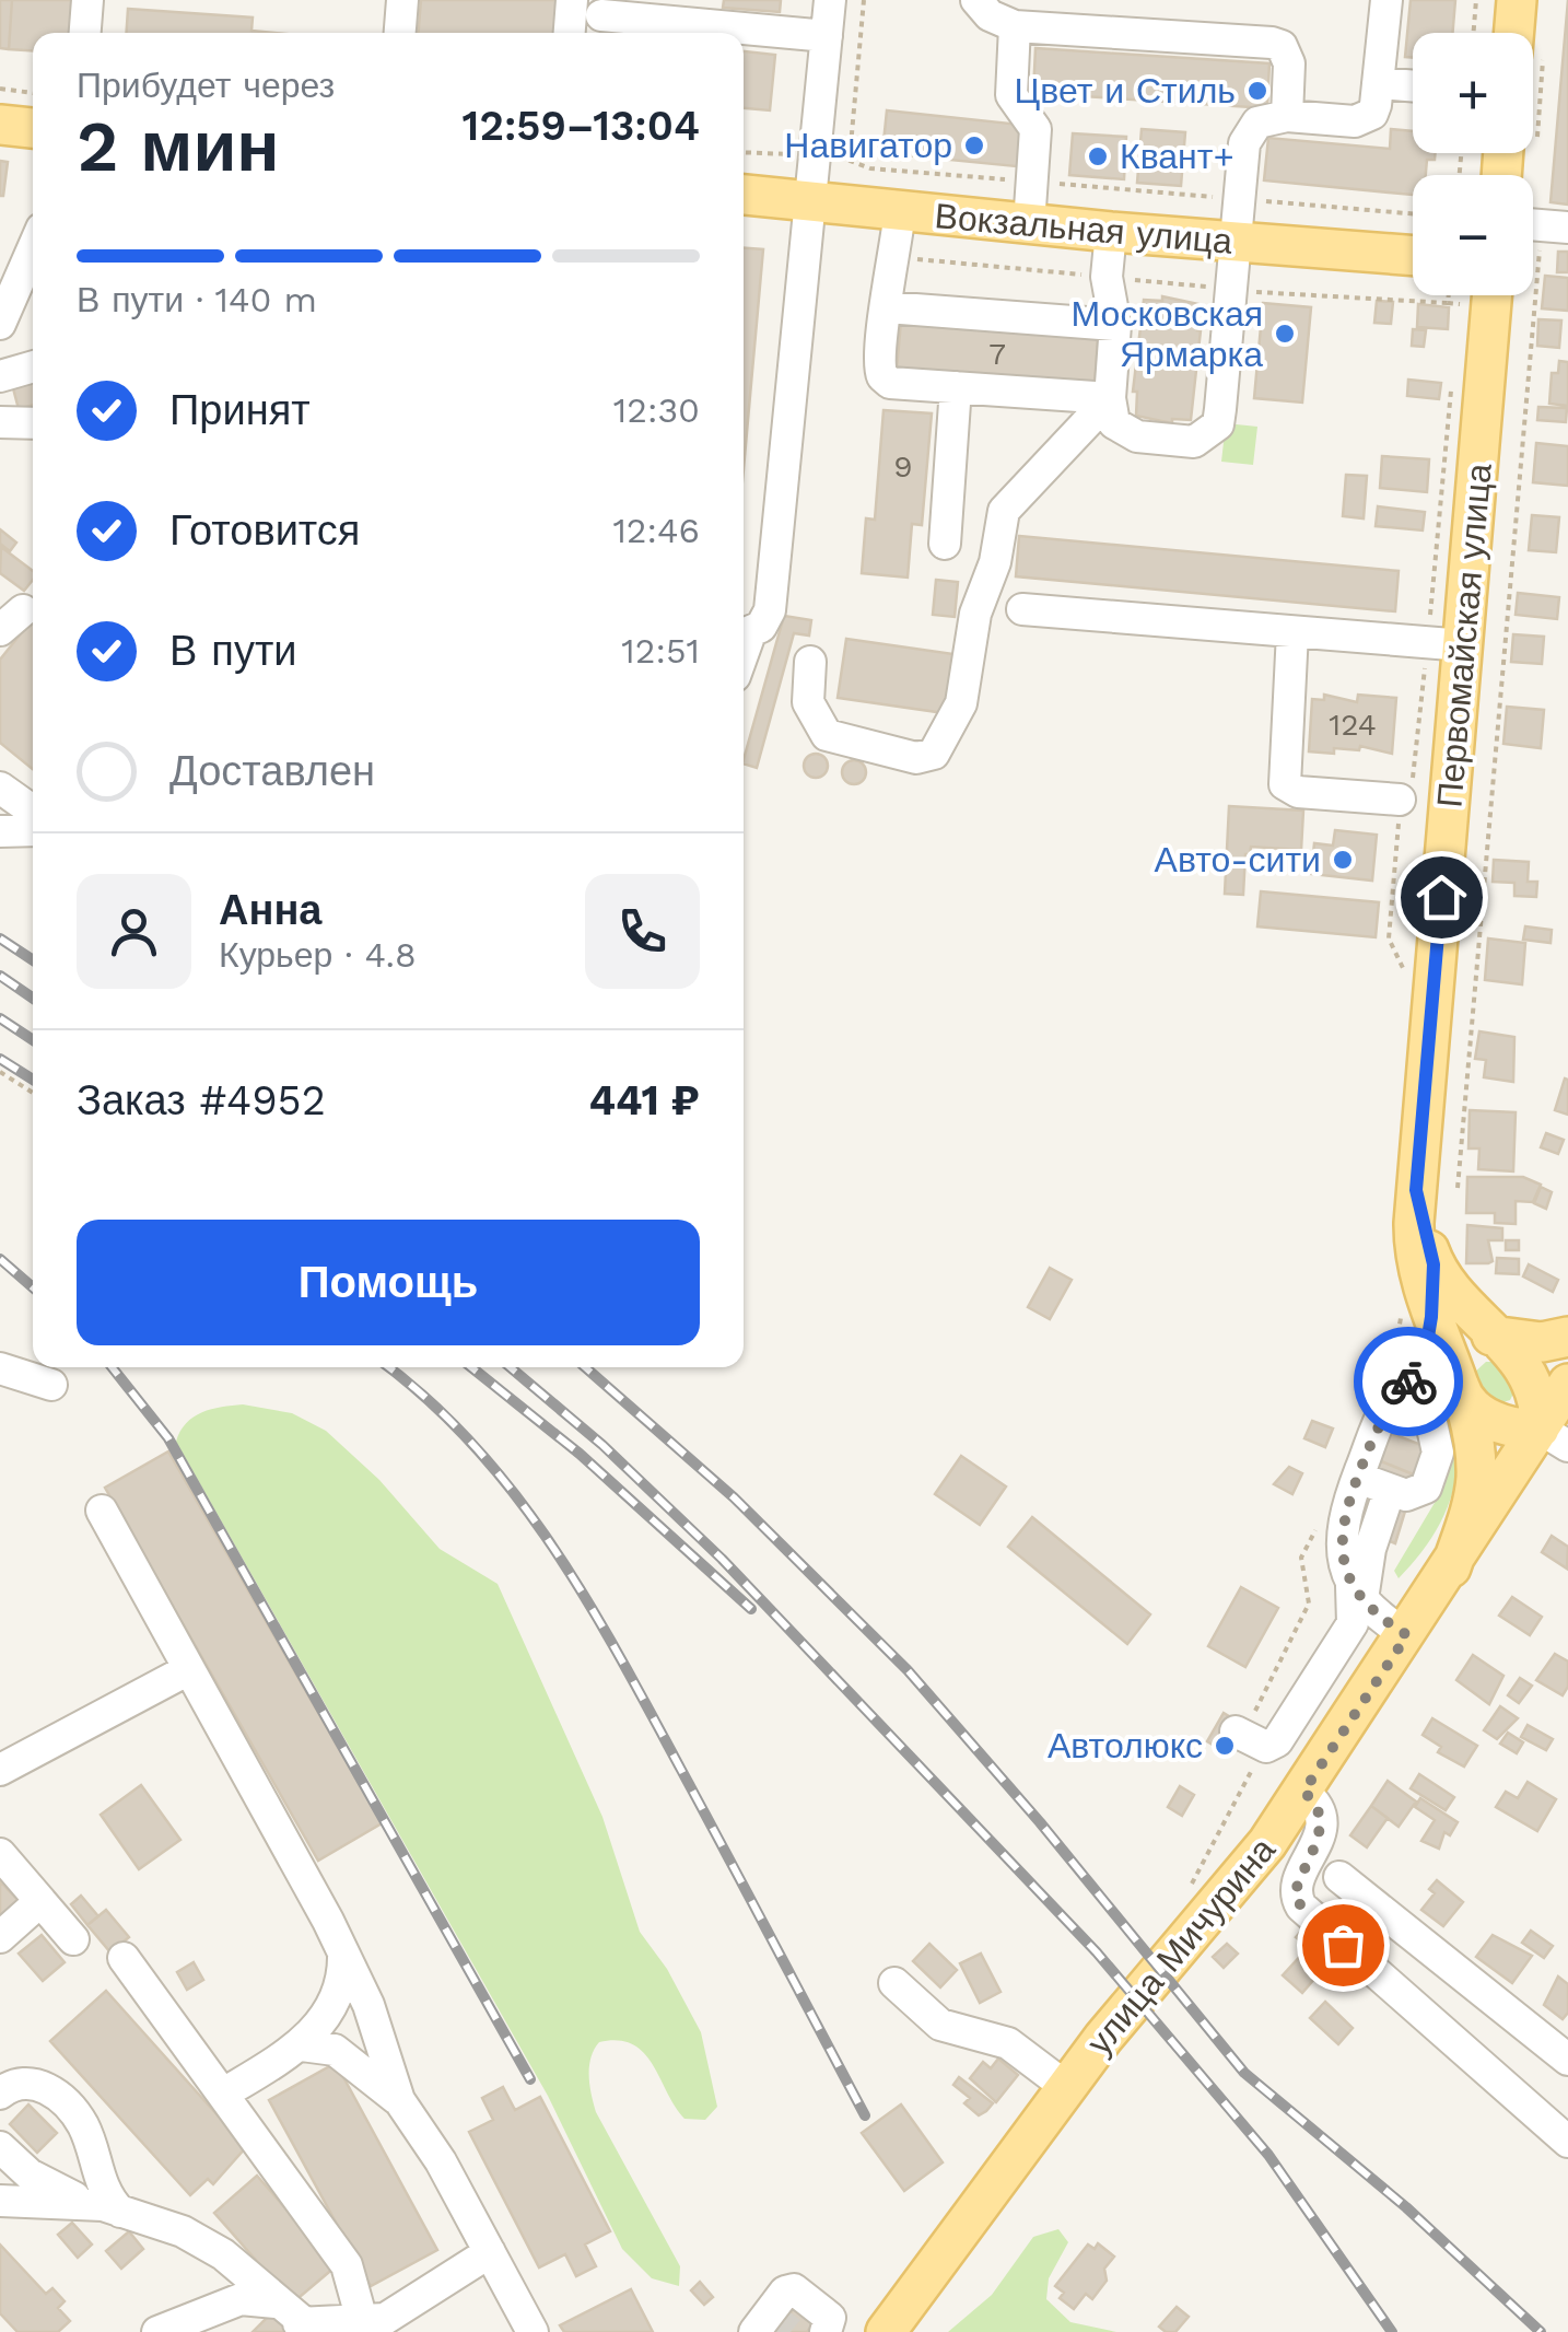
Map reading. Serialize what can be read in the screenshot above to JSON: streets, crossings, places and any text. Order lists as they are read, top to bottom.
{
  "streets": {
    "main road": ["Вокзальная улица", "Первомайская улица", "улица Мичурина"]
  },
  "crossings": [
    ["Первомайская улица", "улица Мичурина"]
  ],
  "places": [
    "Цвет и Стиль",
    "Навигатор",
    "Квант+",
    "Московская Ярмарка",
    "Авто-сити",
    "Автолюкс"
  ],
  "house_numbers": ["7", "9", "124"],
  "page": {
    "map_buttons": ["+", "−"],
    "heading": ["2 мин", "Прибудет через", "12:59–13:04"],
    "panel": [
      "Анна",
      "Курьер · 4.8",
      "Заказ #4952",
      "441 ₽"
    ],
    "bar": "В пути · 140 m",
    "list": [
      ["Принят", "12:30"],
      ["Готовится", "12:46"],
      ["В пути", "12:51"],
      "Доставлен"
    ],
    "buttons": "Помощь"
  }
}
